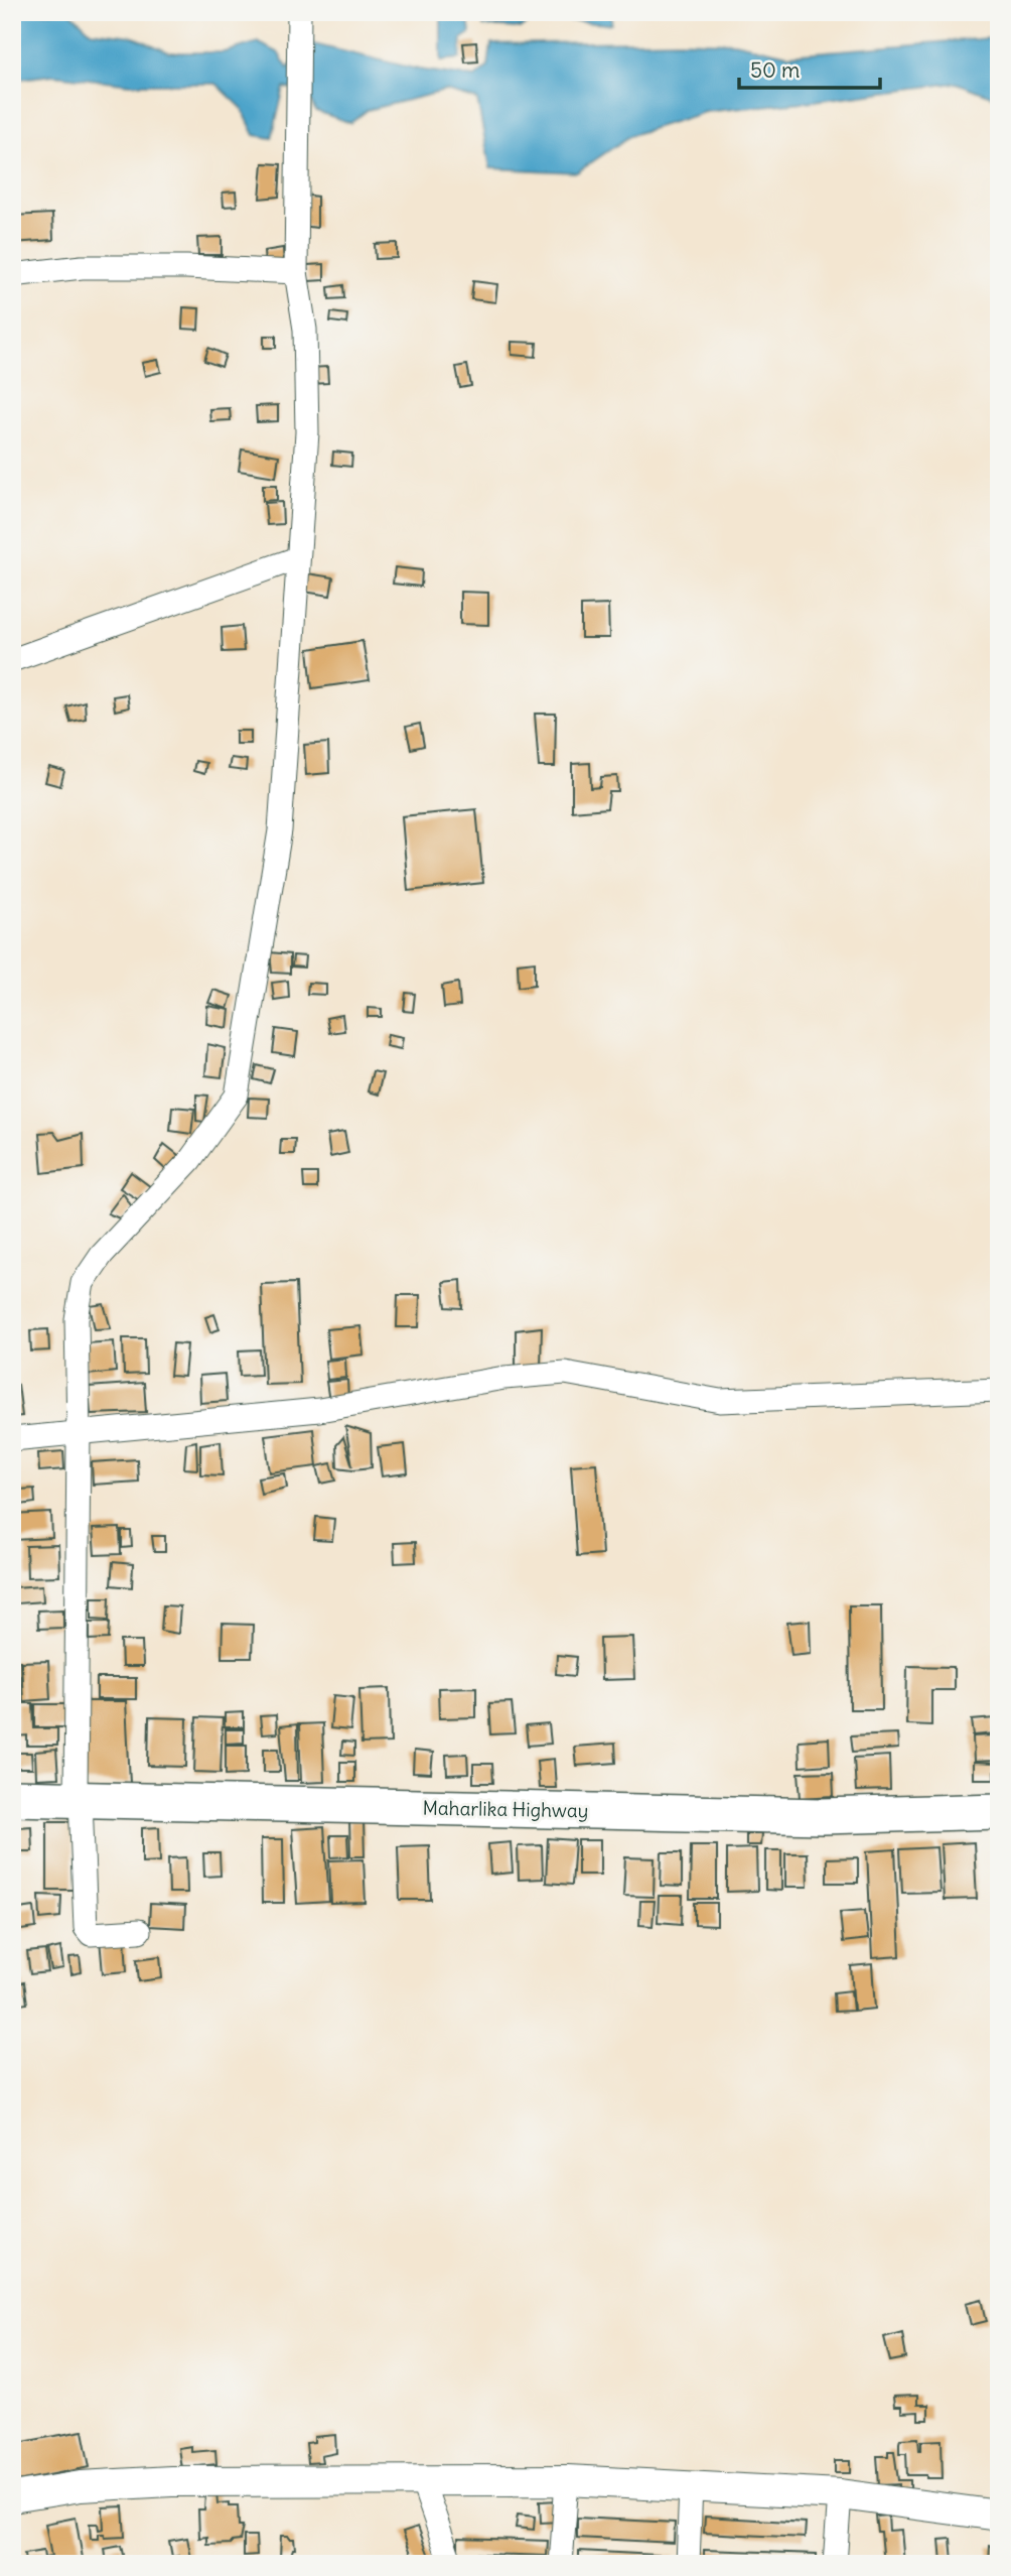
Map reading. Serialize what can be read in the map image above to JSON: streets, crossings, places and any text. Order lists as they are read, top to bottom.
{
  "streets": {
    "highway": ["Maharlika Highway"]
  },
  "scale_bar": "50 m"
}
